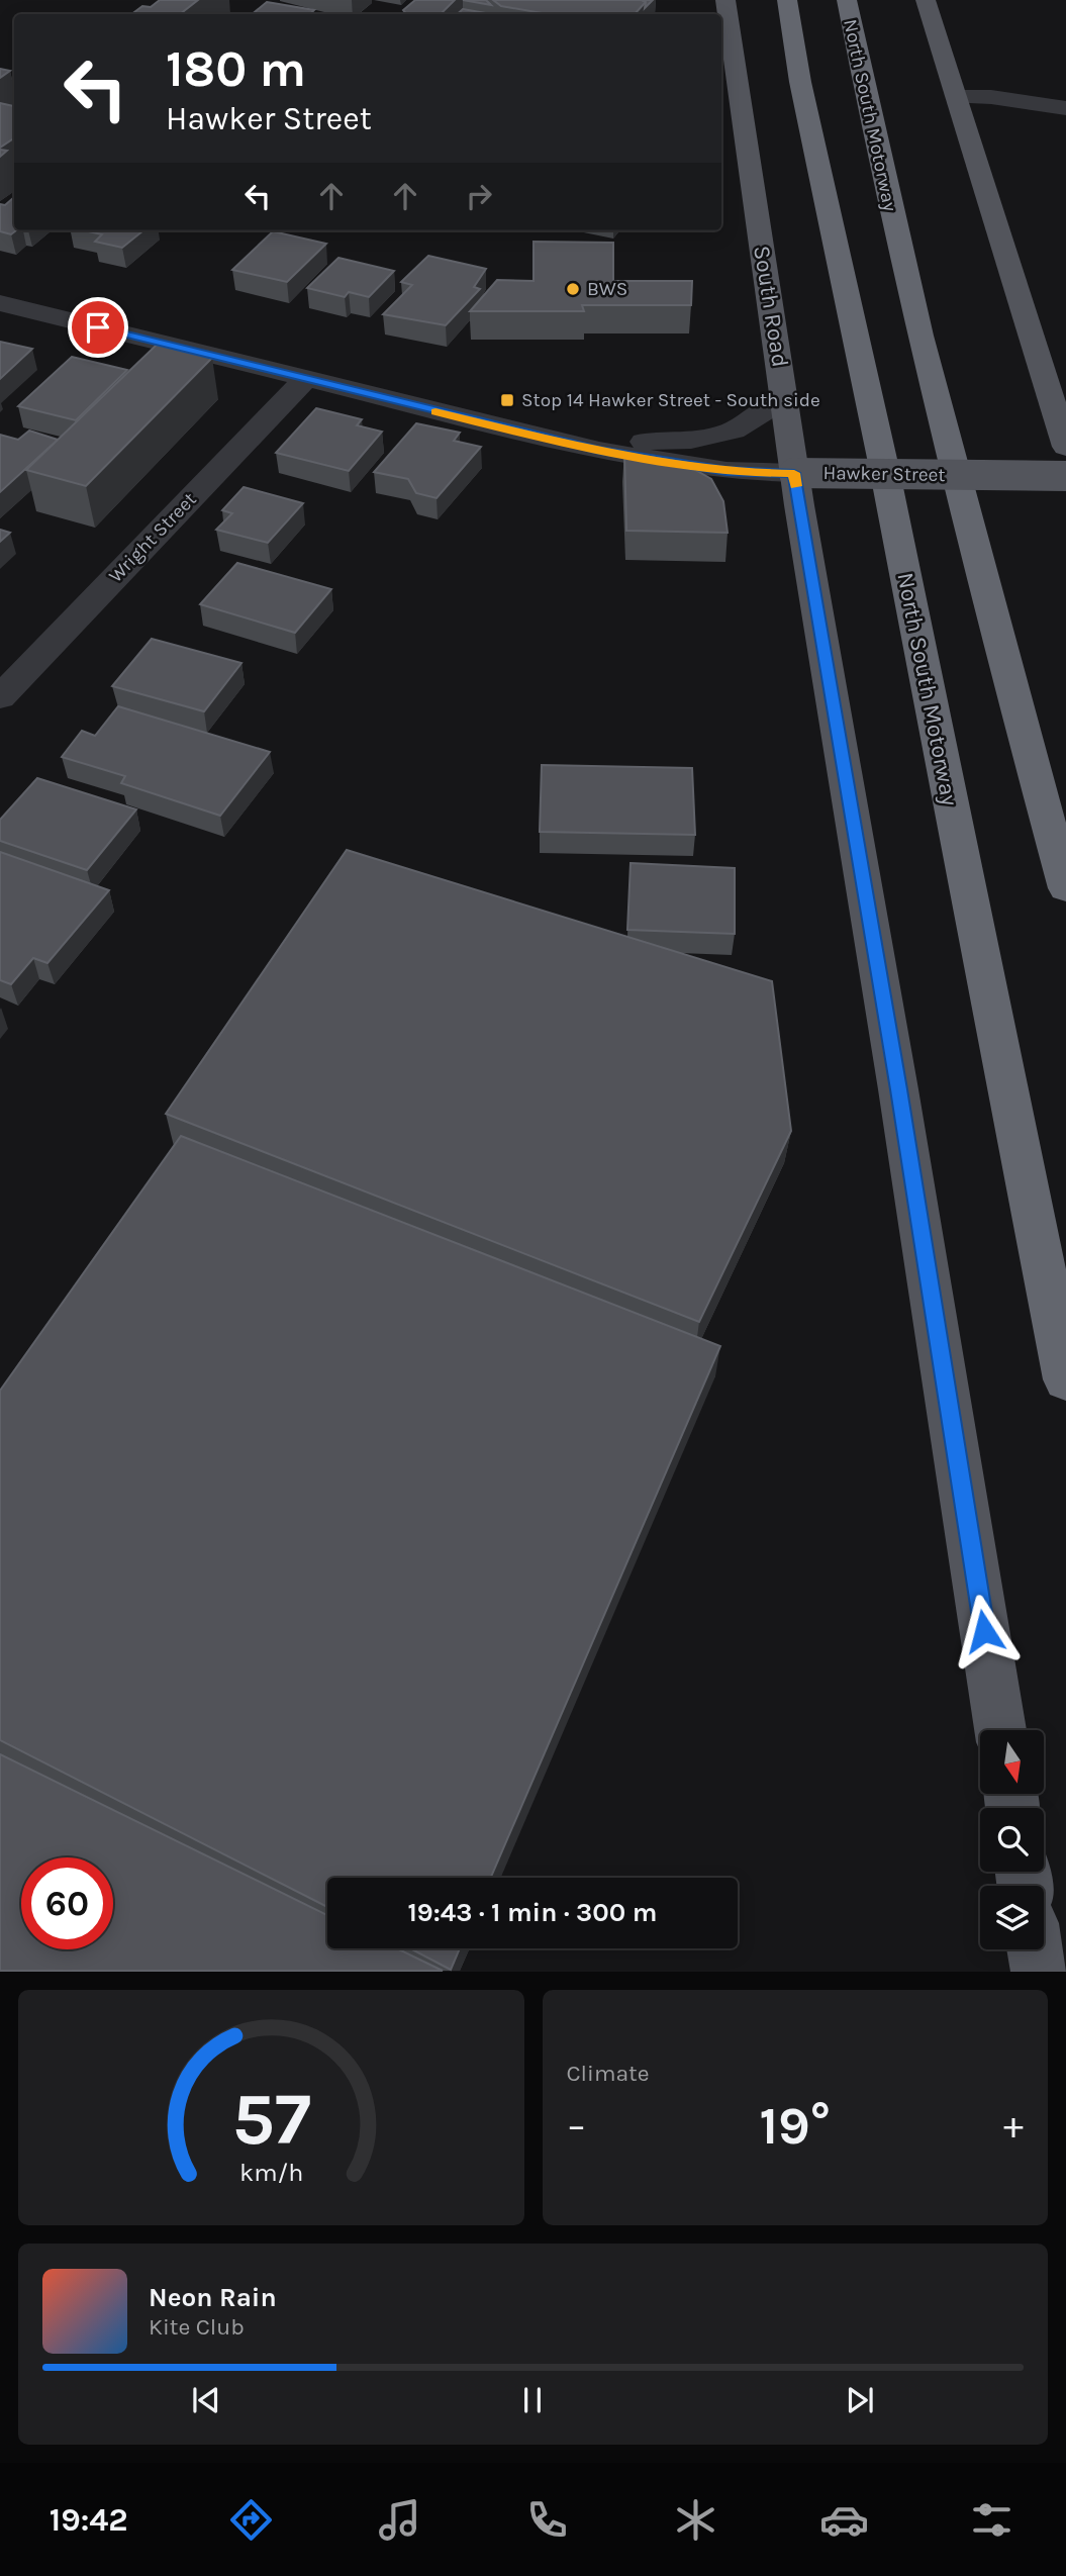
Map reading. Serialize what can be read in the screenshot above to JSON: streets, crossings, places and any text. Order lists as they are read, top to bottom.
{
  "streets": {
    "highway": ["North South Motorway"],
    "main road": ["South Road", "Hawker Street"],
    "street": ["Wright Street"]
  },
  "crossings": [
    ["South Road", "Hawker Street"],
    ["Hawker Street", "Wright Street"]
  ],
  "places": {
    "other": ["BWS"],
    "transit": ["Stop 14 Hawker Street - South side"]
  },
  "north": "bottom",
  "page": {
    "turn": ["180 m", "Hawker Street"],
    "limit": "60",
    "trip": "19:43 · 1 min · 300 m",
    "tile": "Climate",
    "heat": ["−", "19°", "+"],
    "song": ["Neon Rain", "Kite Club"],
    "tabs": "19:42",
    "gauge": ["57", "km/h"]
  }
}
